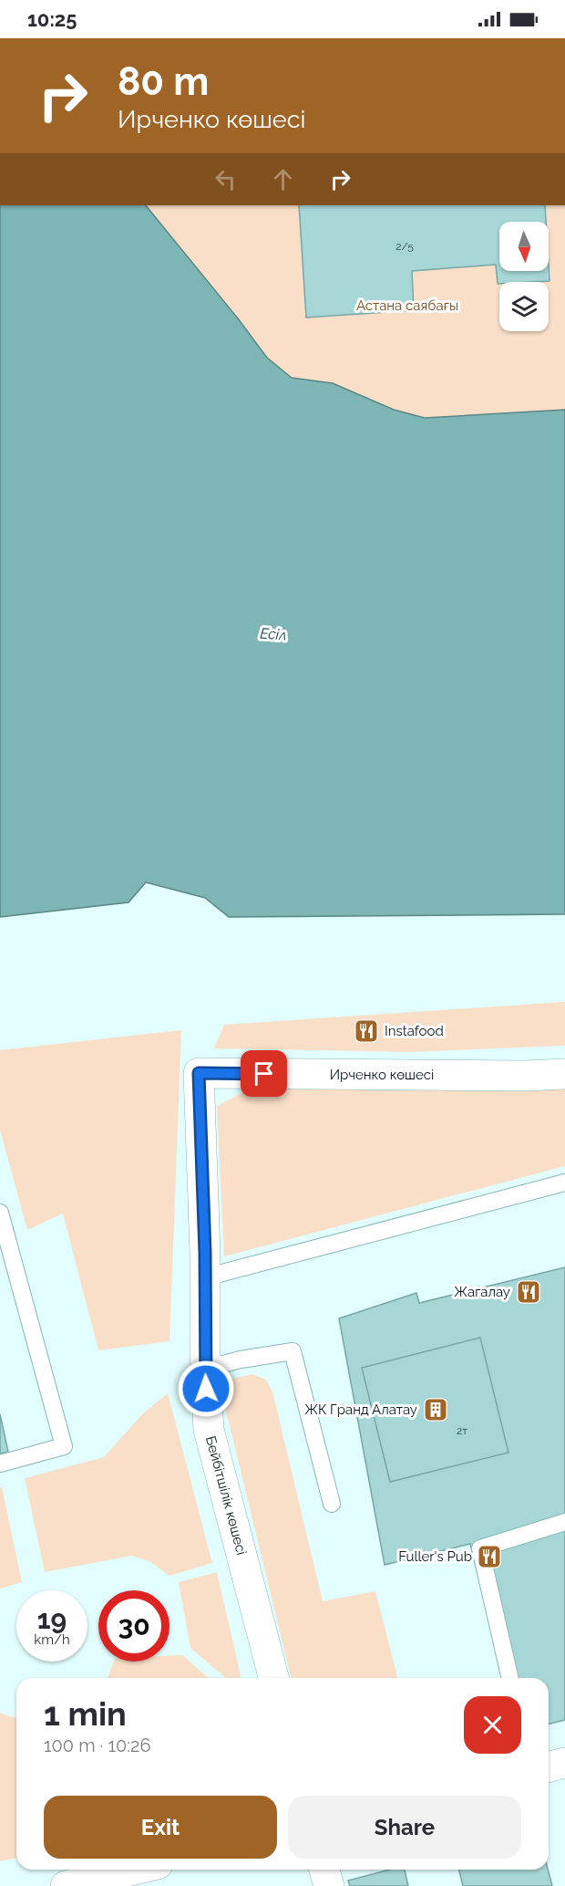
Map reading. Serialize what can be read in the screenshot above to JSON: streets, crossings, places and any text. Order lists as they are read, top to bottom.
{
  "streets": {
    "street": ["Ирченко көшесі", "Бейбітшілік көшесі"]
  },
  "crossings": [
    ["Ирченко көшесі", "Бейбітшілік көшесі"]
  ],
  "water": ["Есіл"],
  "parks": ["Астана саябағы"],
  "places": {
    "restaurant": ["Instafood", "Жагалау", "Fuller's Pub"],
    "building": ["ЖК Гранд Алатау"]
  },
  "house_numbers": ["2/5", "2т"],
  "north": "bottom",
  "page": {
    "status": "10:25",
    "turn": ["80 m", "Ирченко көшесі"],
    "speed": "19 km/h",
    "limit": "30",
    "heading": ["1 min", "100 m · 10:26"],
    "buttons": ["Exit", "Share"]
  }
}
